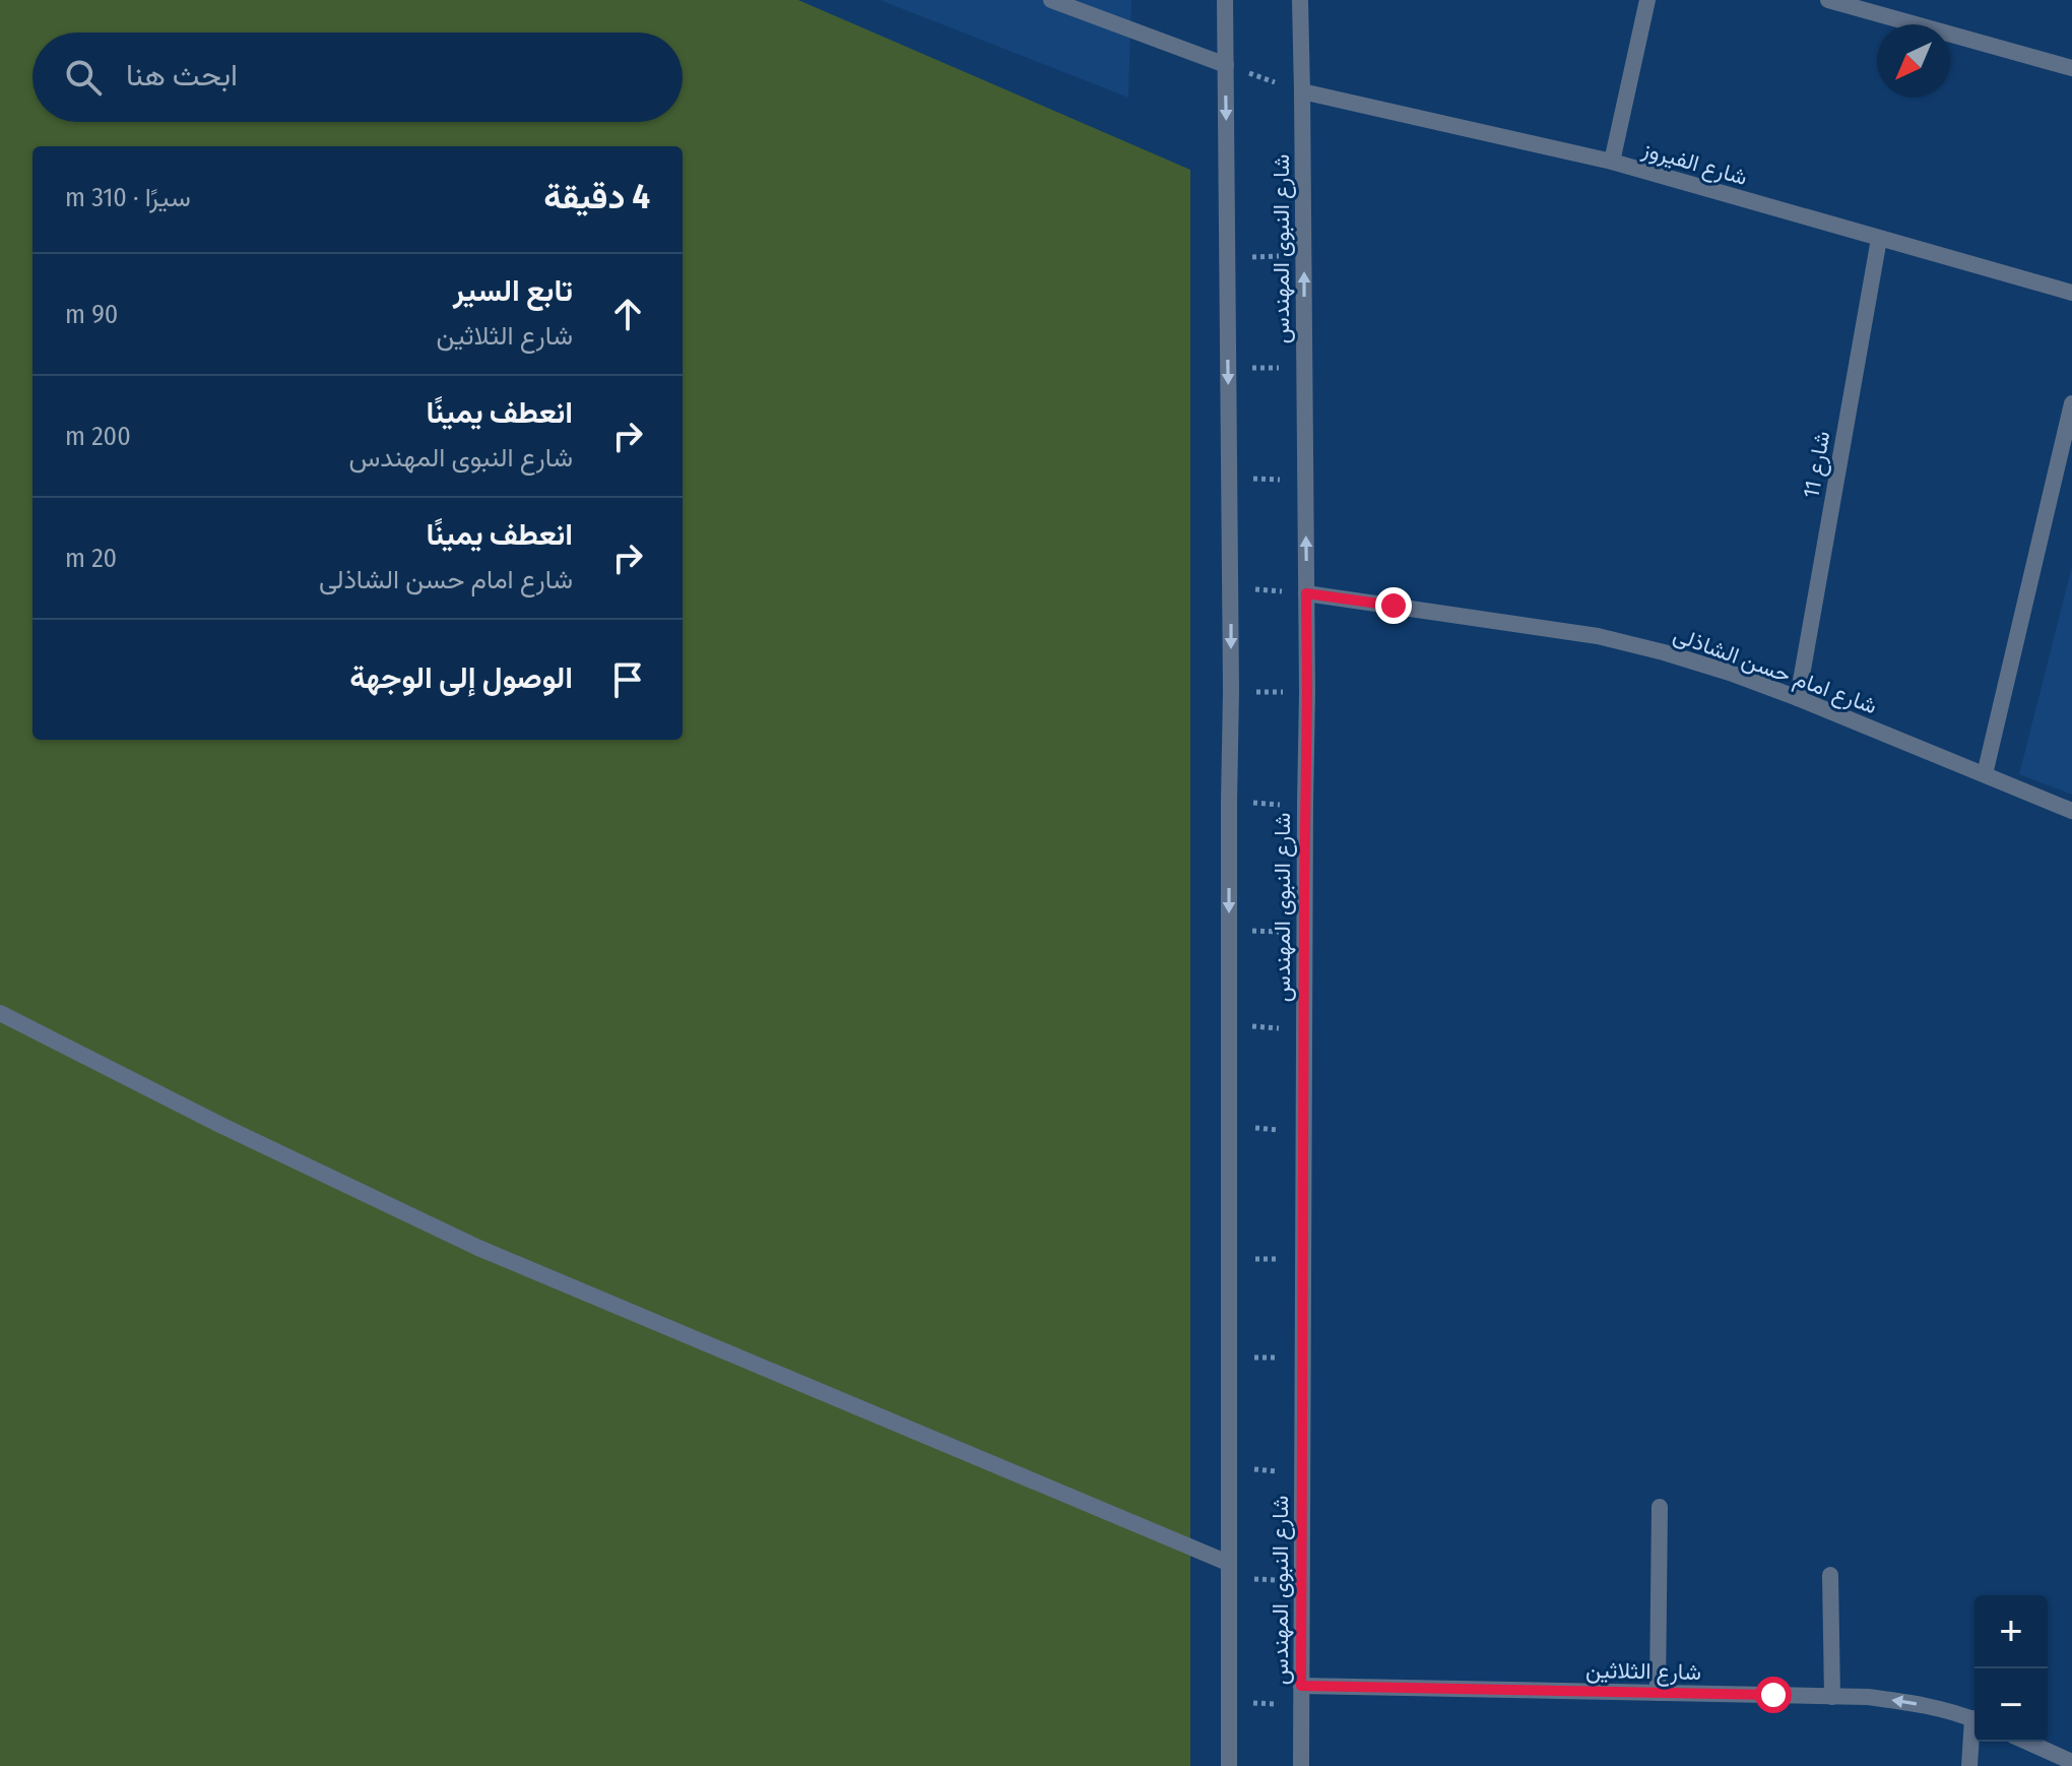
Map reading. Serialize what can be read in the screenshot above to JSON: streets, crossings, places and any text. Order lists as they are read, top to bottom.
{
  "streets": {
    "street": [
      "شارع الفيروز",
      "شارع النبوى المهندس",
      "شارع 11",
      "شارع امام حسن الشاذلى",
      "شارع الثلاثين"
    ]
  },
  "crossings": [
    ["شارع الفيروز", "شارع النبوى المهندس"],
    ["شارع الفيروز", "شارع 11"],
    ["شارع النبوى المهندس", "شارع امام حسن الشاذلى"],
    ["شارع النبوى المهندس", "شارع الثلاثين"],
    ["شارع 11", "شارع امام حسن الشاذلى"]
  ],
  "north": "bottom left",
  "page": {
    "search": "ابحث هنا",
    "heading": ["4 دقيقة", "سيرًا · 310 m"],
    "list": [
      ["تابع السير", "شارع الثلاثين", "90 m"],
      ["انعطف يمينًا", "شارع النبوى المهندس", "200 m"],
      ["انعطف يمينًا", "شارع امام حسن الشاذلى", "20 m"],
      "الوصول إلى الوجهة"
    ],
    "map_buttons": ["+", "−"]
  }
}
